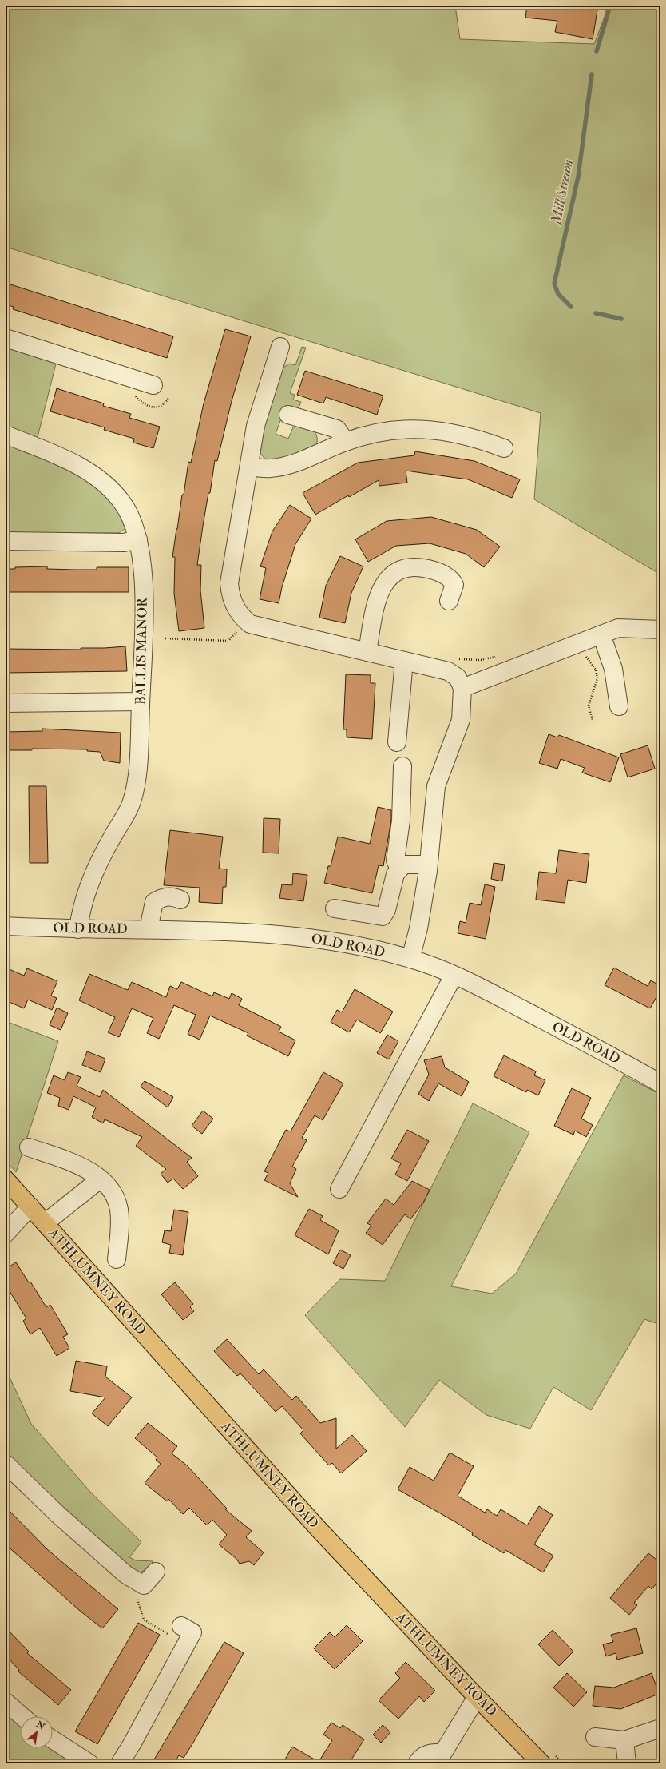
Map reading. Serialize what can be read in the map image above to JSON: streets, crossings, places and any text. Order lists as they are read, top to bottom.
{
  "streets": {
    "main road": ["ATHLUMNEY ROAD"],
    "street": ["BALLIS MANOR", "OLD ROAD"]
  },
  "crossings": [
    ["BALLIS MANOR", "OLD ROAD"]
  ],
  "water": ["Mill Stream"],
  "north": "top right"
}
